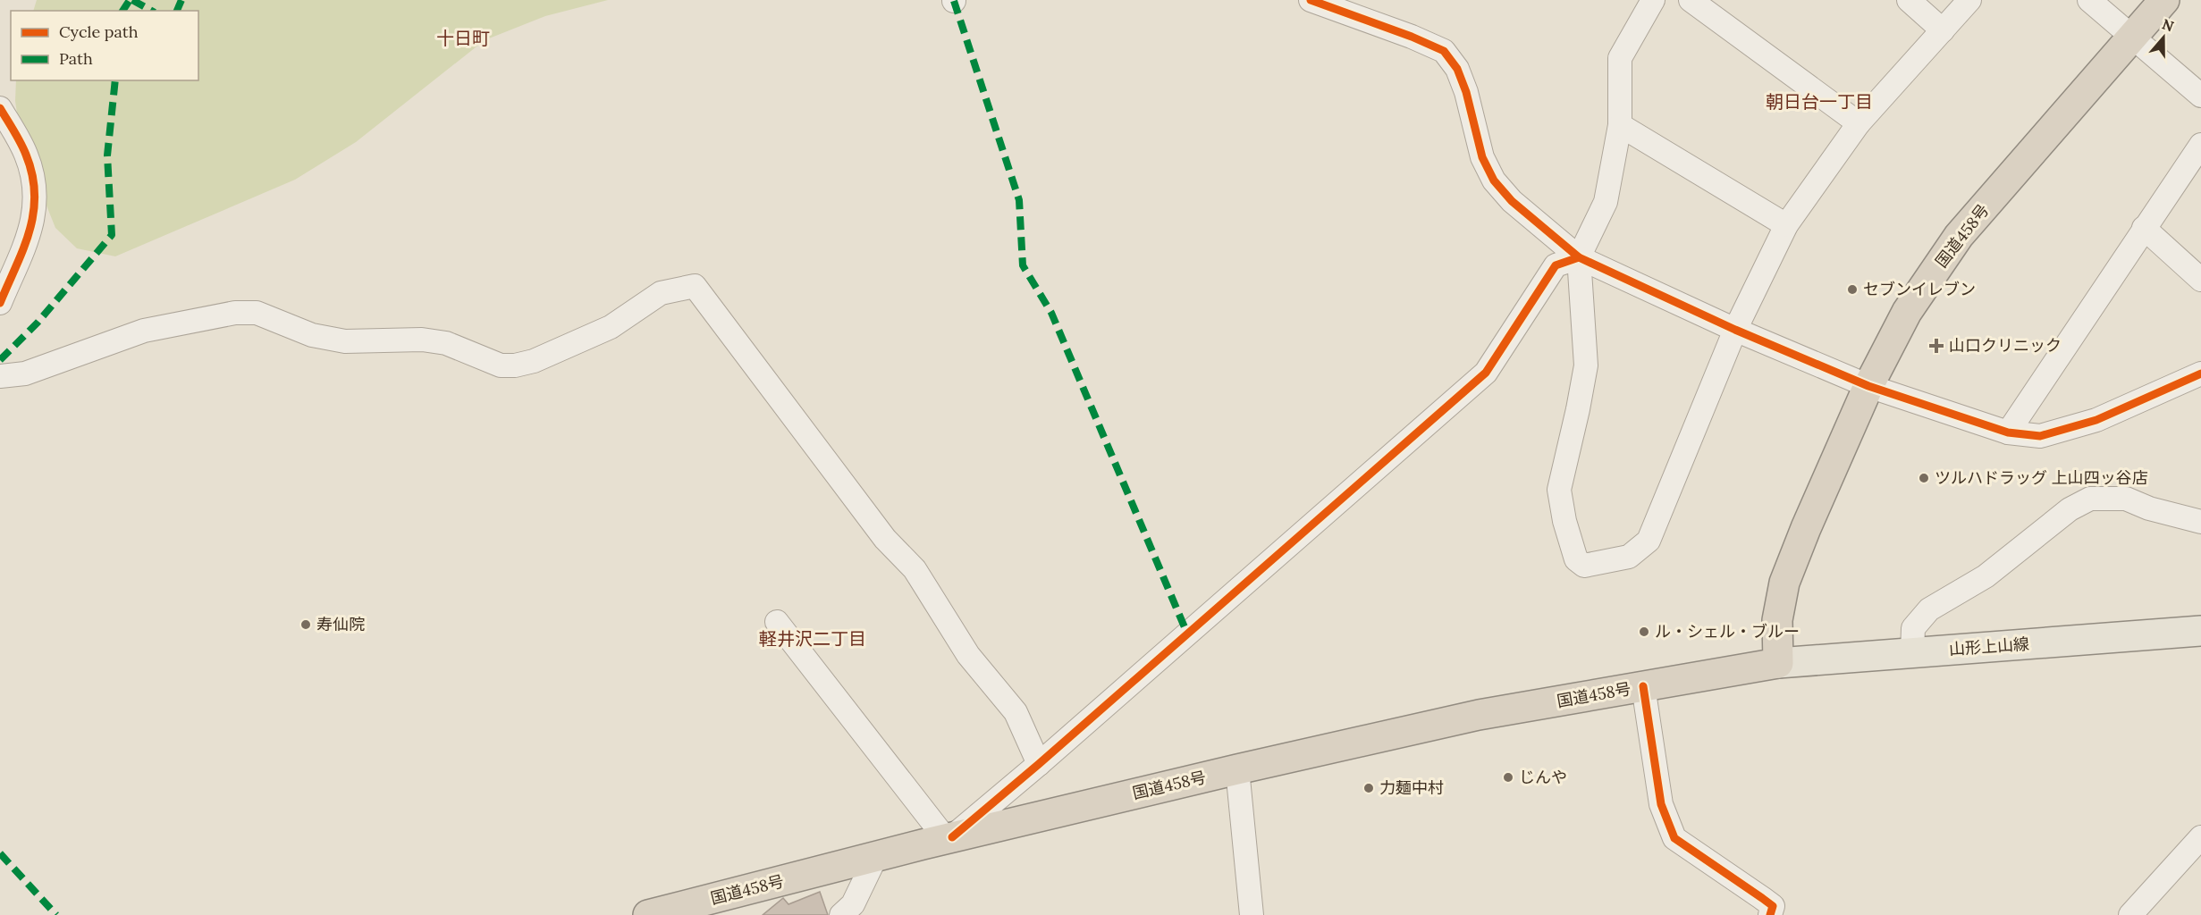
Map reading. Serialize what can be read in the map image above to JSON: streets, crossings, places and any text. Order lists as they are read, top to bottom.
{
  "streets": {
    "highway": ["国道458号"],
    "main road": ["山形上山線"]
  },
  "crossings": [
    ["国道458号", "山形上山線"]
  ],
  "districts": ["十日町", "朝日台一丁目", "軽井沢二丁目"],
  "places": {
    "other": [
      "セブンイレブン",
      "ツルハドラッグ 上山四ッ谷店",
      "寿仙院",
      "ル・シェル・ブルー",
      "じんや",
      "力麺中村"
    ],
    "health": ["山口クリニック"]
  },
  "legend": ["Cycle path", "Path"],
  "north": "top"
}
